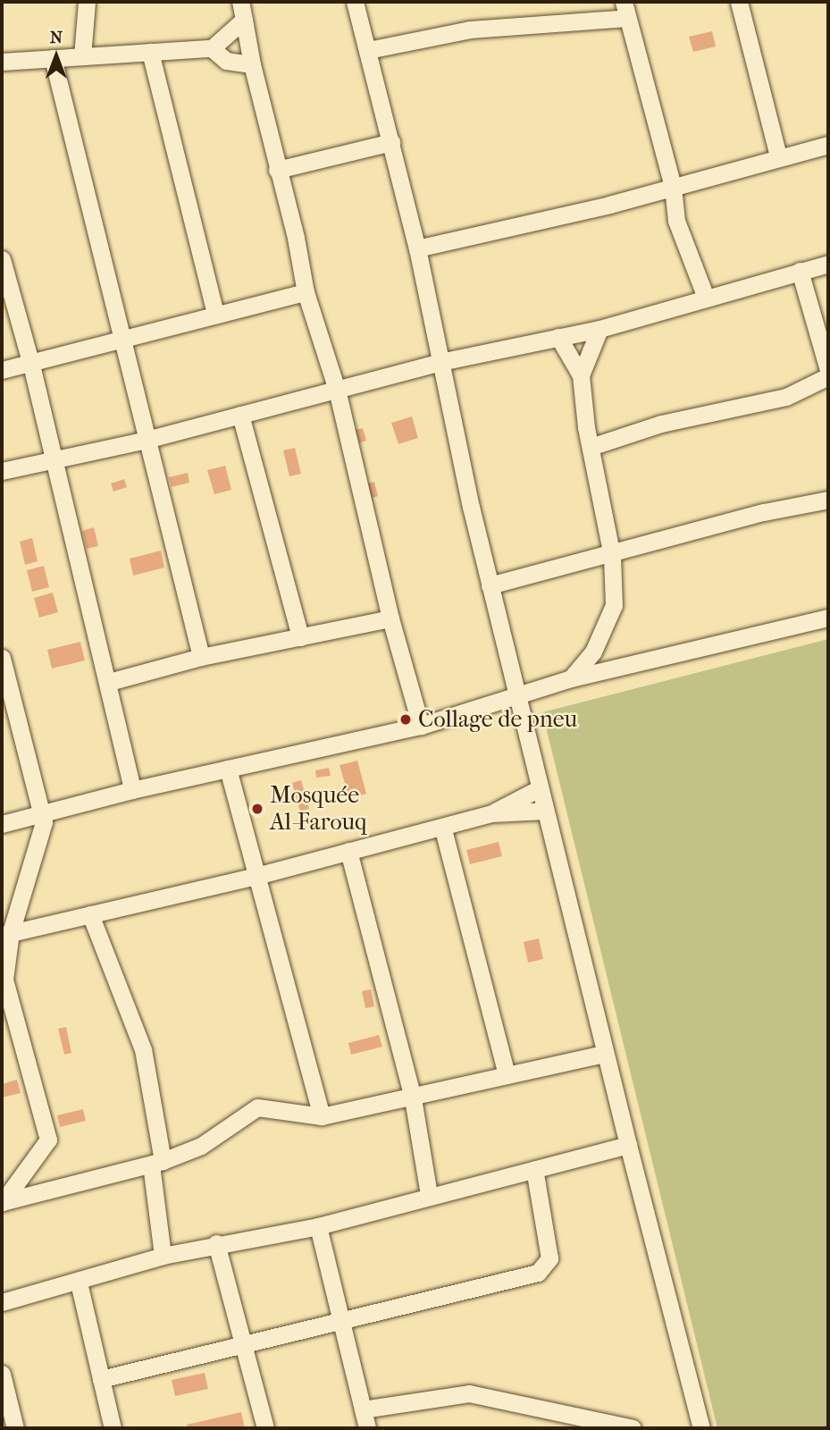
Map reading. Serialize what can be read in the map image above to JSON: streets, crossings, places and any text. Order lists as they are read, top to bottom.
{
  "places": ["Collage de pneu", "Mosquée Al-Farouq"],
  "north": "top"
}
